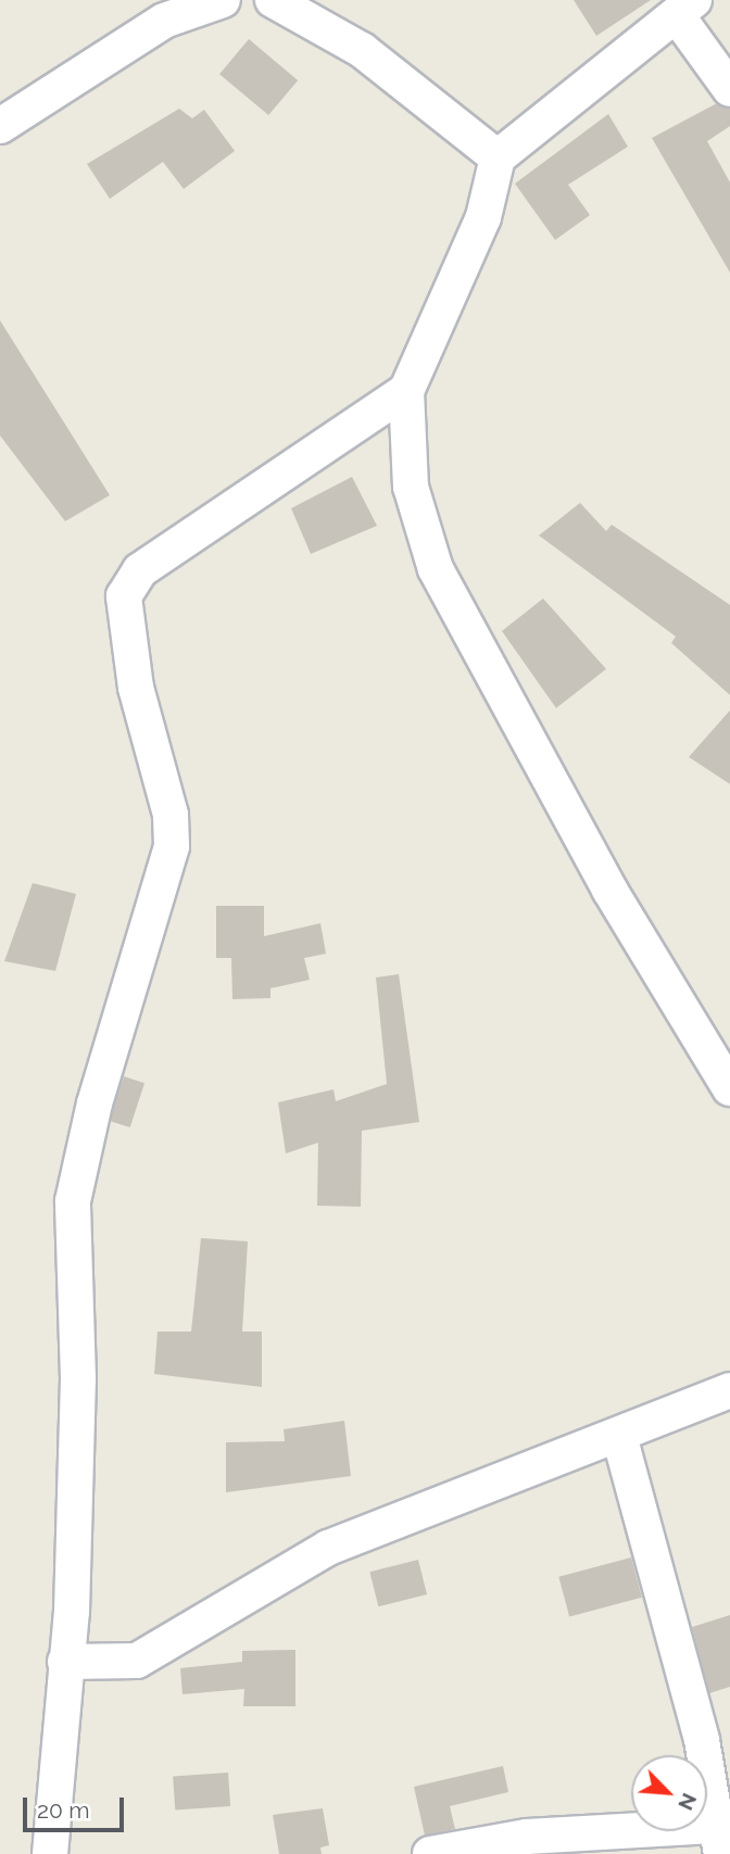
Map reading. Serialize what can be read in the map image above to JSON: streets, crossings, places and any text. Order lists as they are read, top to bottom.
{
  "scale_bar": "20 m",
  "north": "bottom right"
}
